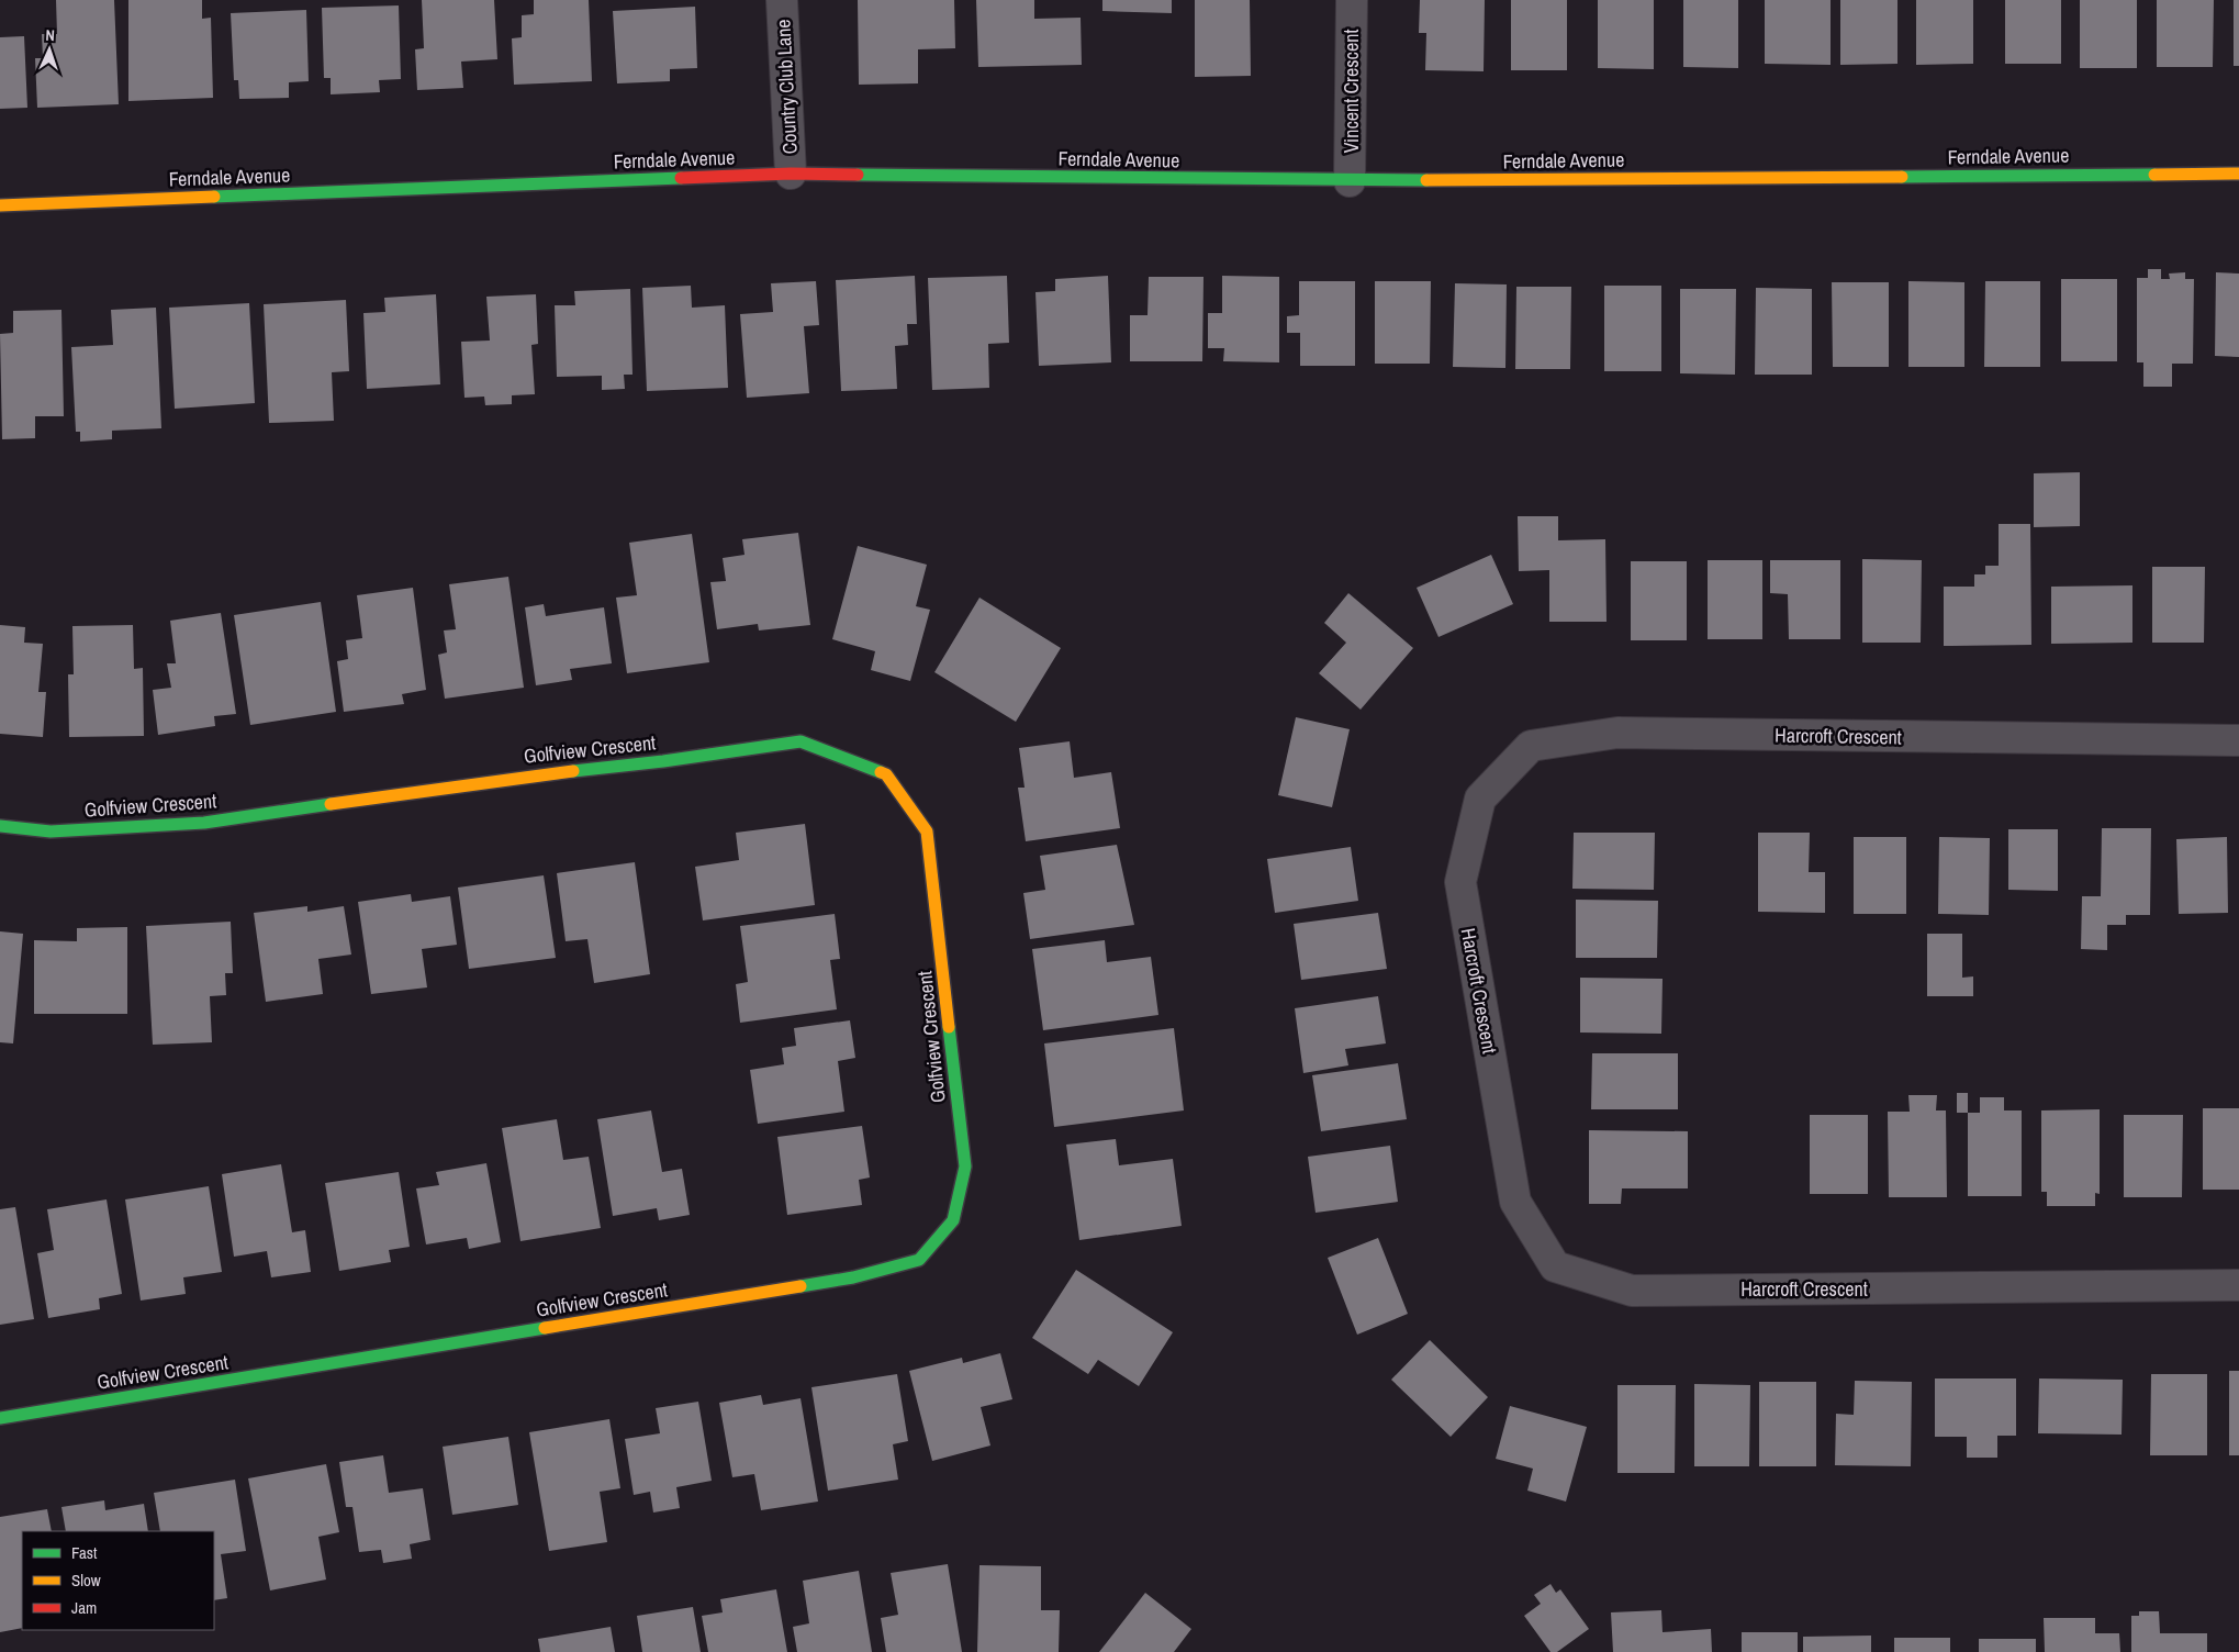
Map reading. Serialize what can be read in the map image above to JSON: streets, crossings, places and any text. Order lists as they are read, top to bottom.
{
  "streets": {
    "street": [
      "Country Club Lane",
      "Vincent Crescent",
      "Ferndale Avenue",
      "Harcroft Crescent",
      "Golfview Crescent"
    ]
  },
  "crossings": [
    ["Country Club Lane", "Ferndale Avenue"],
    ["Vincent Crescent", "Ferndale Avenue"]
  ],
  "legend": ["Fast", "Slow", "Jam"],
  "north": "top"
}
